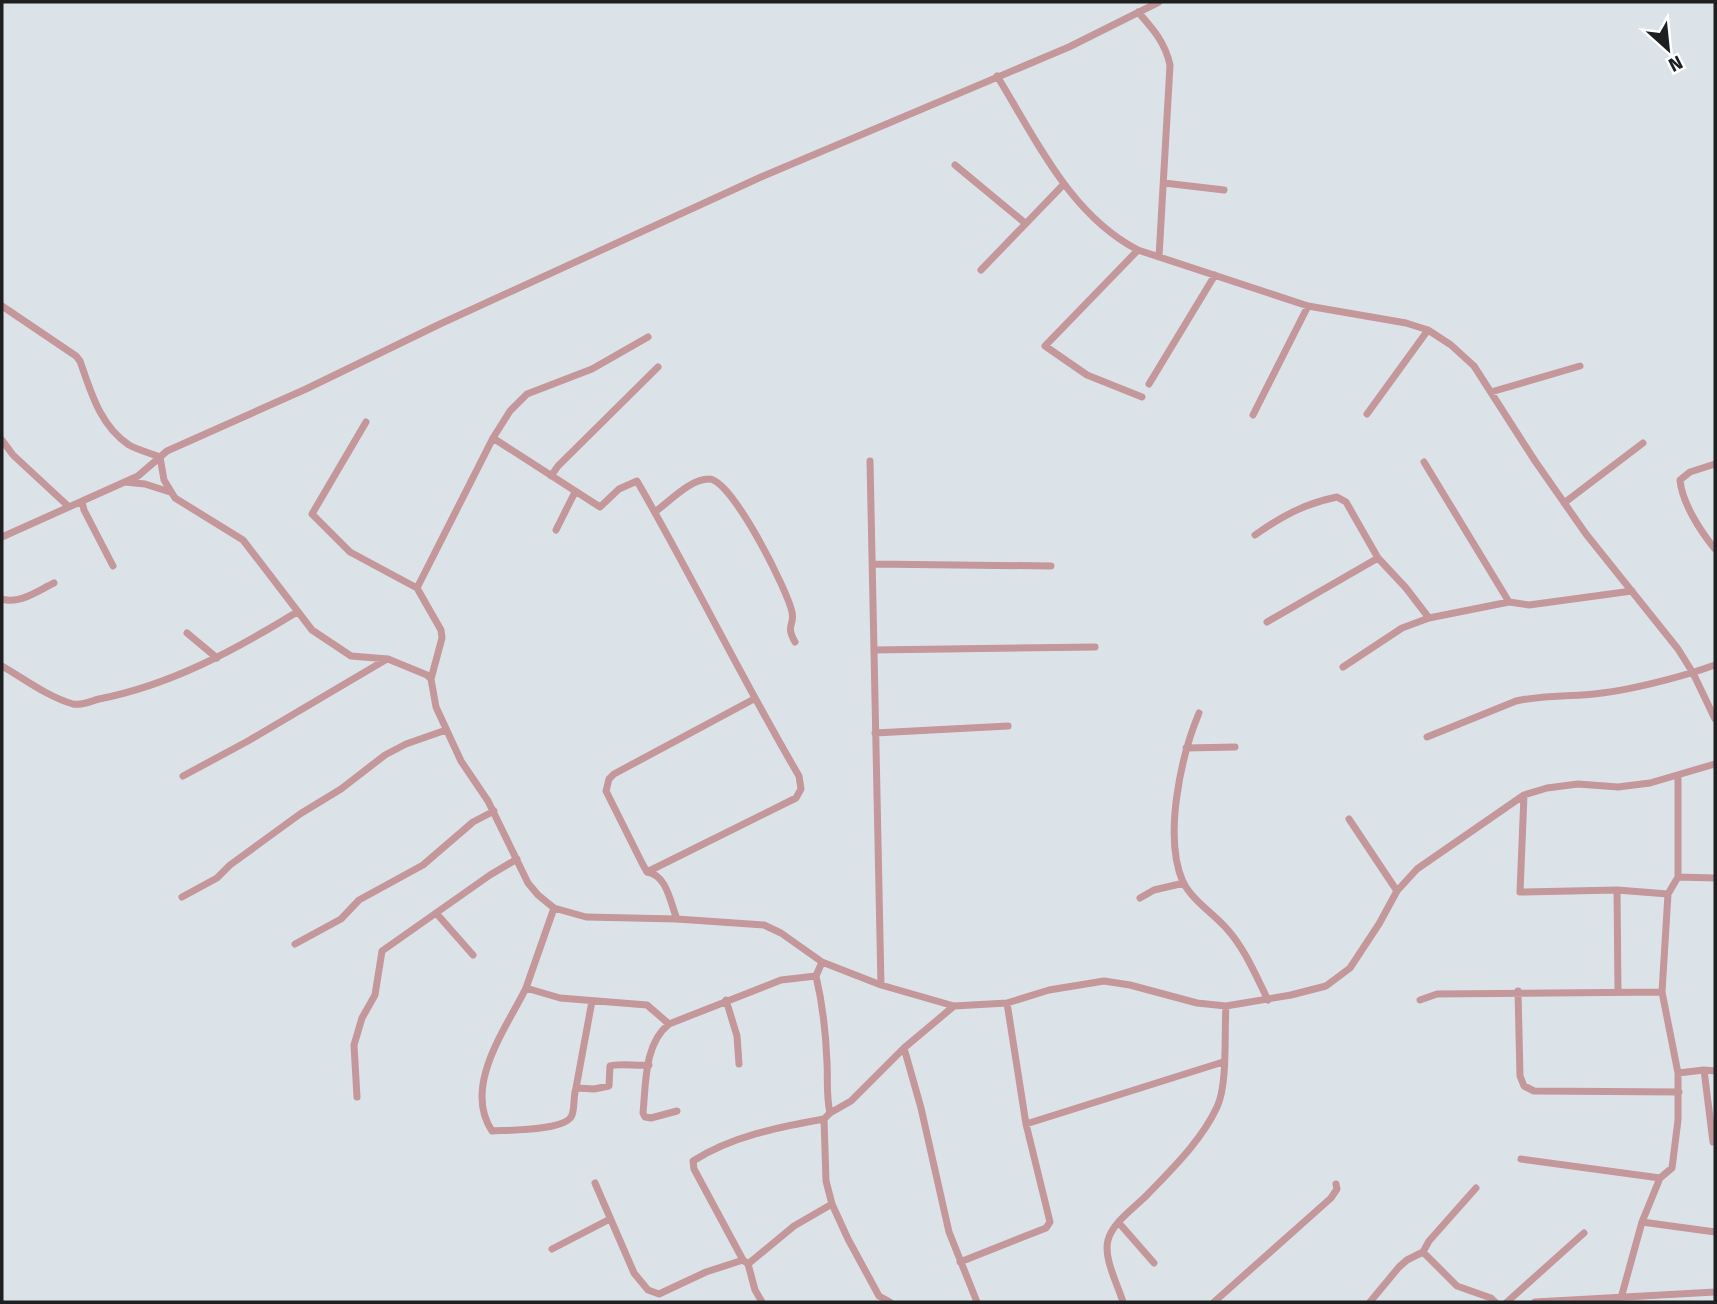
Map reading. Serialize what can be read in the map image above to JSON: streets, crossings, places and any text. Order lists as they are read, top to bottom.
{
  "north": "bottom right"
}
